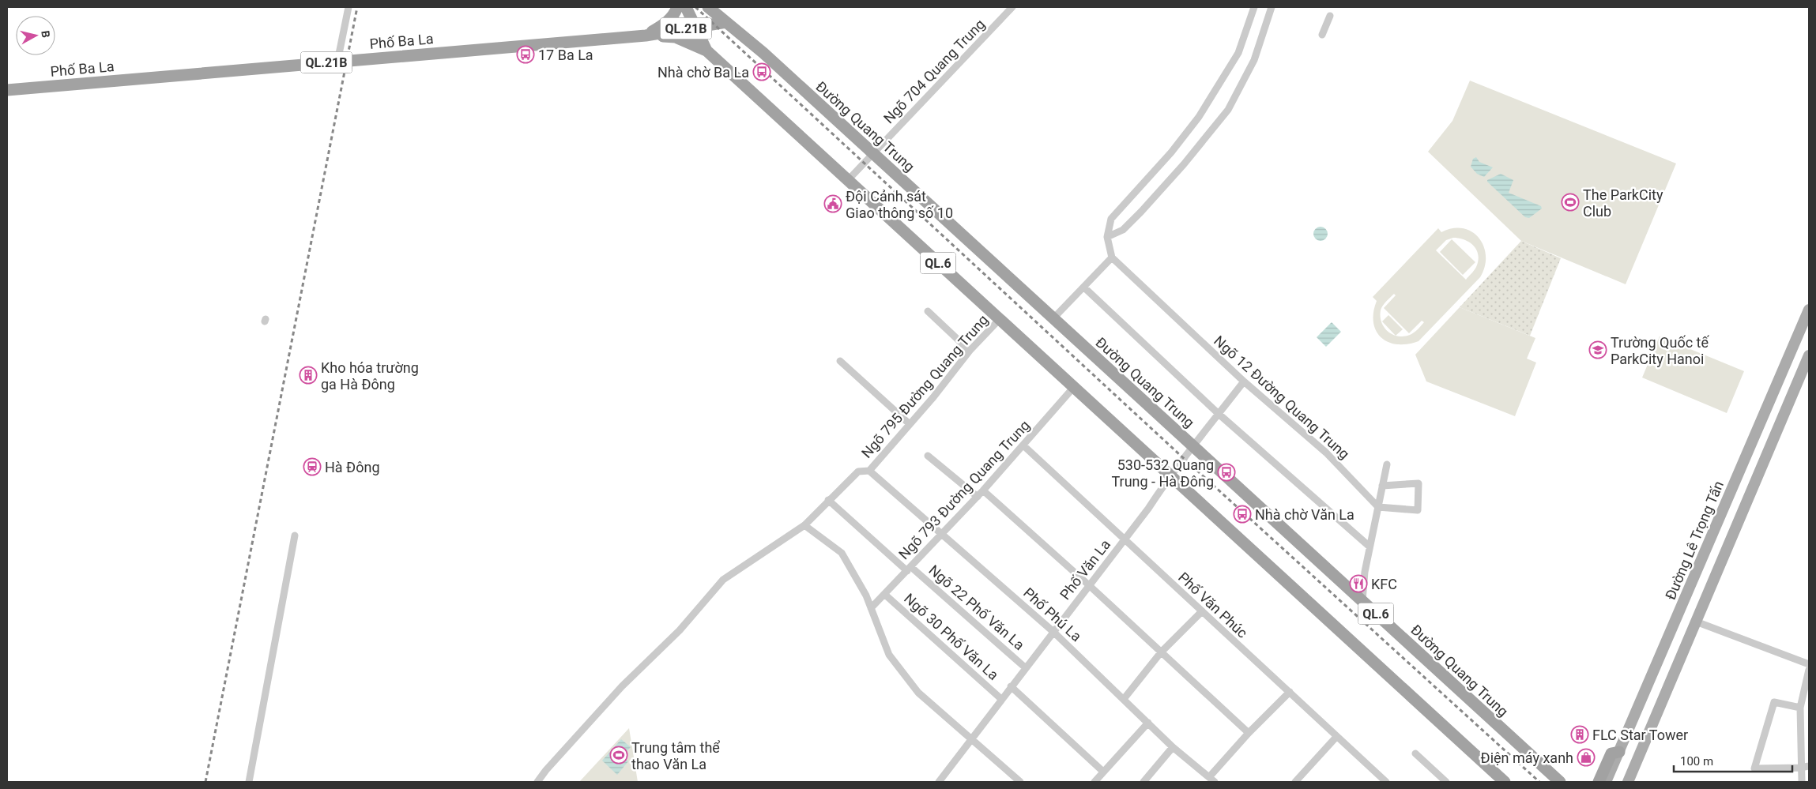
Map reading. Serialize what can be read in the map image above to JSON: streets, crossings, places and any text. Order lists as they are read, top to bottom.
{
  "streets": {
    "highway": [
      "QL.21B",
      "Phố Ba La",
      "Đường Quang Trung",
      "QL.6"
    ],
    "main road": ["Đường Lê Trọng Tấn"],
    "street": [
      "Ngõ 704 Quang Trung",
      "Ngõ 795 Đường Quang Trung",
      "Ngõ 12 Đường Quang Trung",
      "Ngõ 793 Đường Quang Trung",
      "Phố Văn La",
      "Phố Văn Phúc",
      "Ngõ 22 Phố Văn La",
      "Phố Phú La",
      "Ngõ 30 Phố Văn La"
    ]
  },
  "crossings": [
    ["Phố Ba La", "Đường Quang Trung"],
    ["Phố Ba La", "QL.6"],
    ["Ngõ 704 Quang Trung", "Đường Quang Trung"],
    ["Ngõ 704 Quang Trung", "QL.6"],
    ["Đường Quang Trung", "Phố Văn La"],
    ["QL.6", "Ngõ 795 Đường Quang Trung"],
    ["QL.6", "Ngõ 793 Đường Quang Trung"],
    ["QL.6", "Phố Văn La"],
    ["Ngõ 795 Đường Quang Trung", "Phố Phú La"],
    ["Ngõ 12 Đường Quang Trung", "Phố Văn La"],
    ["Ngõ 793 Đường Quang Trung", "Phố Văn Phúc"],
    ["Ngõ 793 Đường Quang Trung", "Ngõ 22 Phố Văn La"],
    ["Ngõ 793 Đường Quang Trung", "Phố Phú La"],
    ["Ngõ 793 Đường Quang Trung", "Ngõ 30 Phố Văn La"],
    ["Phố Văn La", "Phố Văn Phúc"],
    ["Phố Văn La", "Ngõ 22 Phố Văn La"],
    ["Phố Văn La", "Phố Phú La"],
    ["Phố Văn La", "Ngõ 30 Phố Văn La"]
  ],
  "places": {
    "bus stop": [
      "17 Ba La",
      "Nhà chờ Ba La",
      "530-532 Quang Trung - Hà Đông",
      "Nhà chờ Văn La"
    ],
    "sports": ["The ParkCity Club", "Trung tâm thể thao Văn La"],
    "public building": ["Đội Cảnh sát Giao thông số 10"],
    "school or university": ["Trường Quốc tế ParkCity Hanoi"],
    "building": ["Kho hóa trường ga Hà Đông", "FLC Star Tower"],
    "station": ["Hà Đông"],
    "restaurant": ["KFC"],
    "shop": ["Điện máy xanh"]
  },
  "scale_bar": "100 m",
  "north": "right"
}
